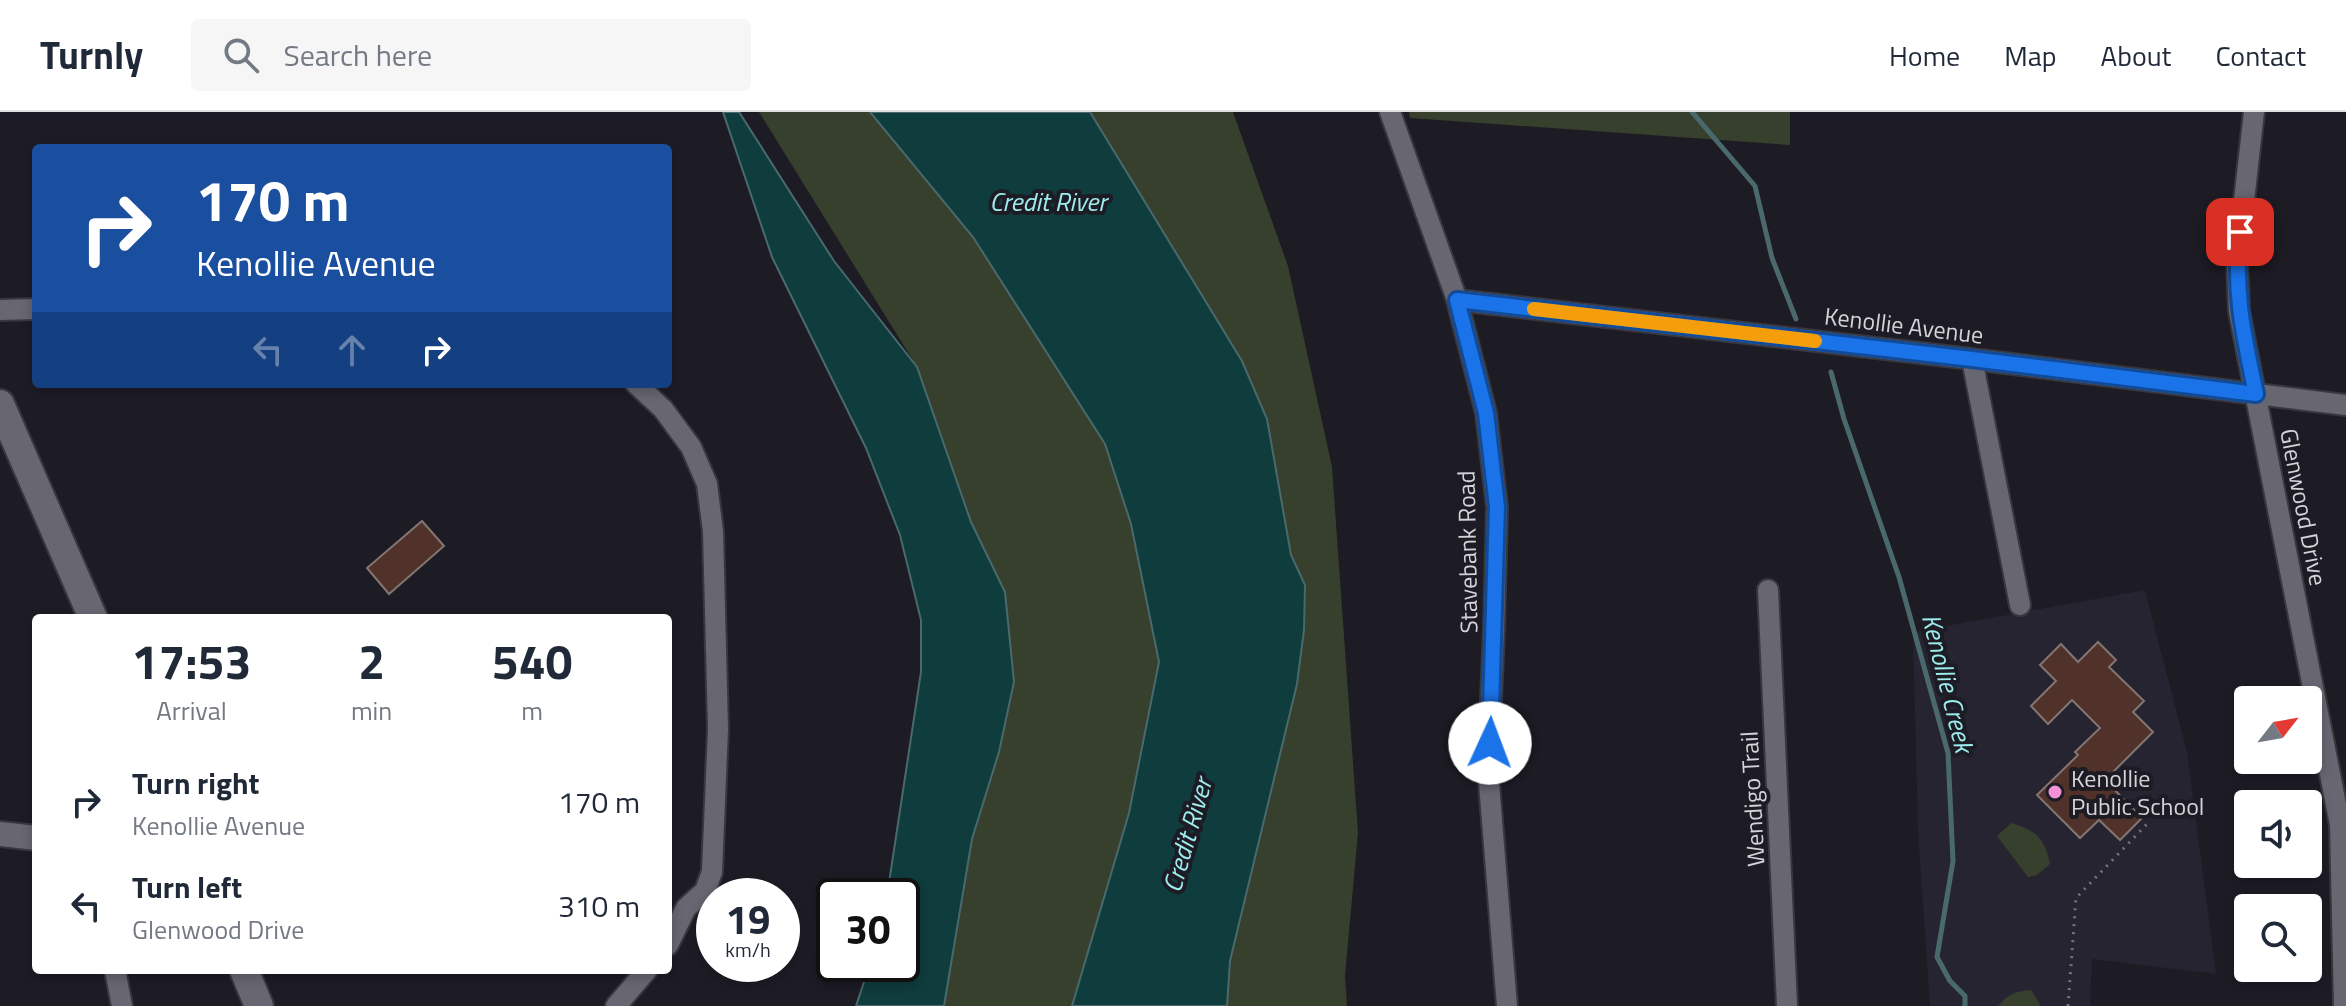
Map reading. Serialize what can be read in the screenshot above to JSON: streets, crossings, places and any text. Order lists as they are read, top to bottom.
{
  "streets": {
    "street": [
      "Kenollie Avenue",
      "Glenwood Drive",
      "Stavebank Road",
      "Wendigo Trail"
    ]
  },
  "crossings": [
    ["Kenollie Avenue", "Glenwood Drive"],
    ["Kenollie Avenue", "Stavebank Road"]
  ],
  "water": ["Credit River", "Kenollie Creek"],
  "places": ["Kenollie Public School"],
  "north": "top right",
  "page": {
    "header": "Turnly",
    "search": "Search here",
    "nav": [
      "Home",
      "Map",
      "About",
      "Contact"
    ],
    "turn": ["170 m", "Kenollie Avenue"],
    "eta": [
      "17:53",
      "Arrival",
      "2",
      "min",
      "540",
      "m"
    ],
    "list": [
      {
        "name": "Turn right",
        "note": "Kenollie Avenue",
        "value": "170 m"
      },
      {
        "name": "Turn left",
        "note": "Glenwood Drive",
        "value": "310 m"
      }
    ],
    "speed": "19 km/h",
    "limit": "30"
  }
}
